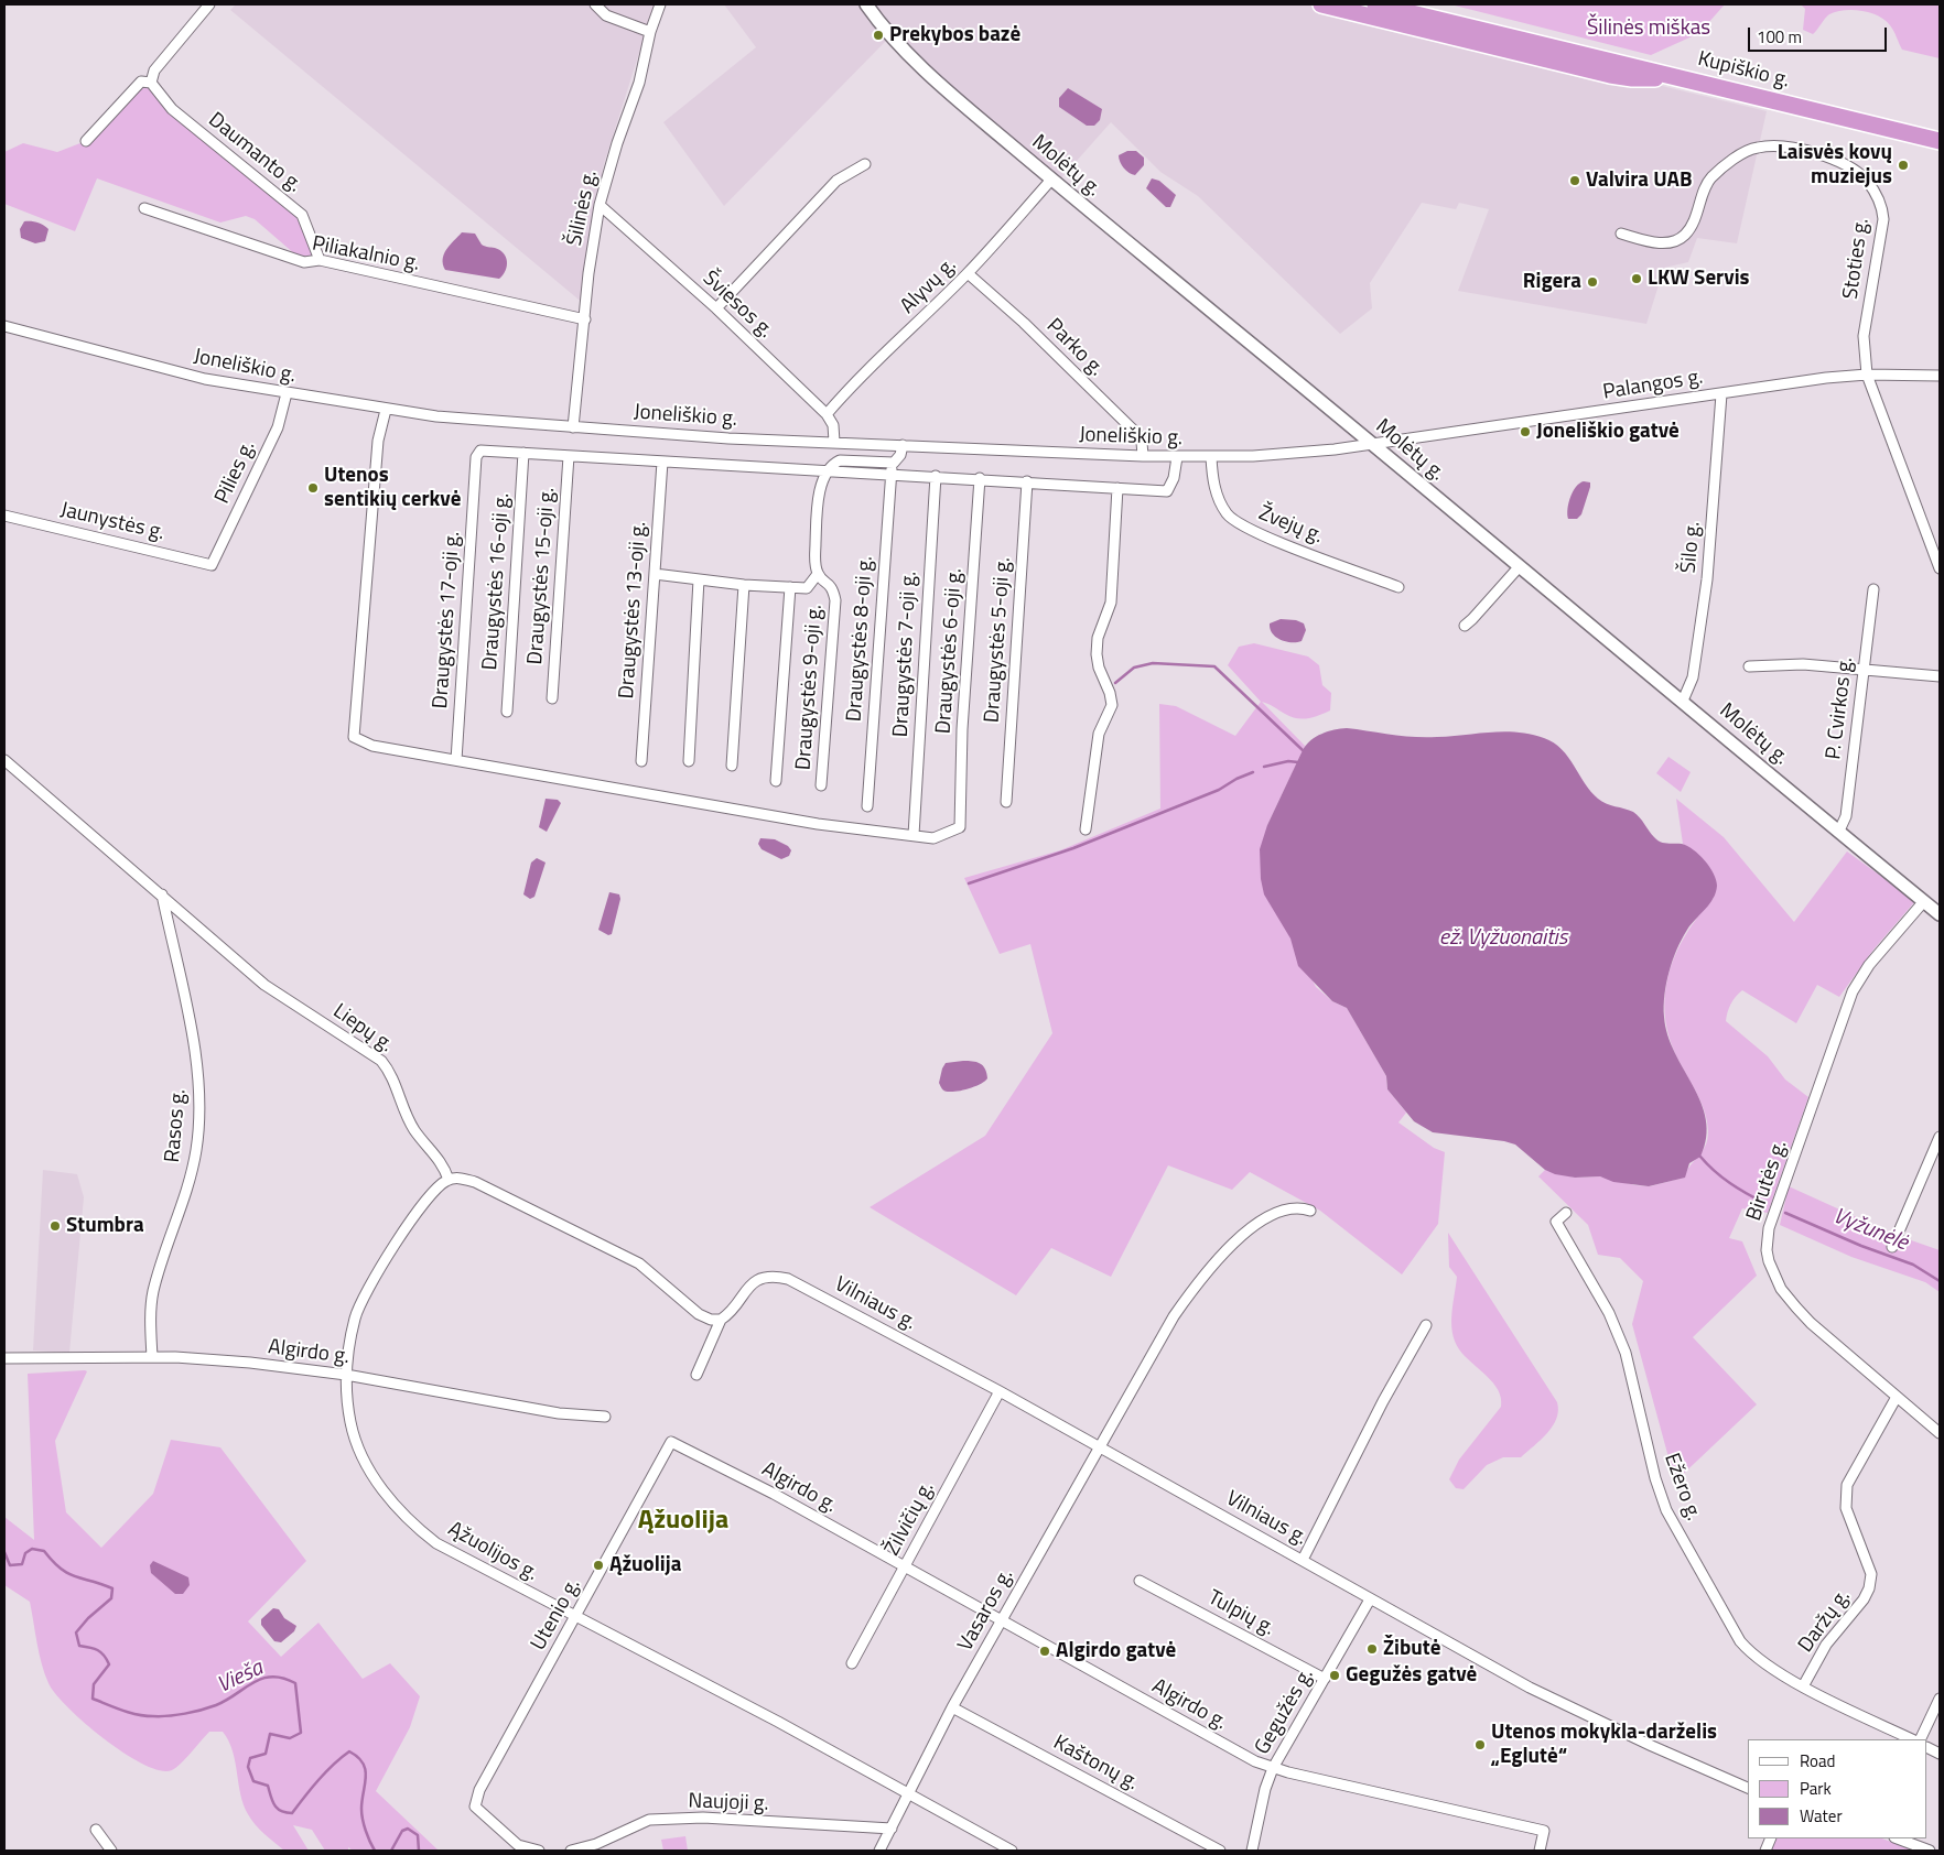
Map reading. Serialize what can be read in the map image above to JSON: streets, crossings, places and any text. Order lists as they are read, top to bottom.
{
  "streets": {
    "highway": ["Kupiškio g."],
    "street": [
      "Daumanto g.",
      "Molėtų g.",
      "Šilinės g.",
      "Piliakalnio g.",
      "Stoties g.",
      "Alyvų g.",
      "Šviesos g.",
      "Parko g.",
      "Joneliškio g.",
      "Palangos g.",
      "Pilies g.",
      "Jaunystės g.",
      "Žvejų g.",
      "Šilo g.",
      "Draugystės 15-oji g.",
      "Draugystės 16-oji g.",
      "Draugystės 13-oji g.",
      "Draugystės 17-oji g.",
      "Draugystės 8-oji g.",
      "Draugystės 5-oji g.",
      "Draugystės 6-oji g.",
      "Draugystės 7-oji g.",
      "Draugystės 9-oji g.",
      "P. Cvirkos g.",
      "Liepų g.",
      "Rasos g.",
      "Birutės g.",
      "Vilniaus g.",
      "Algirdo g.",
      "Ežero g.",
      "Žilvičių g.",
      "Ąžuolijos g.",
      "Vasaros g.",
      "Tulpių g.",
      "Utenio g.",
      "Daržų g.",
      "Gegužės g.",
      "Kaštonų g.",
      "Naujoji g."
    ]
  },
  "crossings": [
    ["Daumanto g.", "Piliakalnio g."],
    ["Molėtų g.", "Alyvų g."],
    ["Molėtų g.", "Joneliškio g."],
    ["Molėtų g.", "Palangos g."],
    ["Molėtų g.", "Šilo g."],
    ["Molėtų g.", "P. Cvirkos g."],
    ["Molėtų g.", "Birutės g."],
    ["Šilinės g.", "Piliakalnio g."],
    ["Šilinės g.", "Šviesos g."],
    ["Šilinės g.", "Joneliškio g."],
    ["Stoties g.", "Palangos g."],
    ["Alyvų g.", "Šviesos g."],
    ["Alyvų g.", "Parko g."],
    ["Šviesos g.", "Joneliškio g."],
    ["Parko g.", "Joneliškio g."],
    ["Joneliškio g.", "Palangos g."],
    ["Joneliškio g.", "Pilies g."],
    ["Joneliškio g.", "Žvejų g."],
    ["Joneliškio g.", "Draugystės 8-oji g."],
    ["Palangos g.", "Šilo g."],
    ["Pilies g.", "Jaunystės g."],
    ["Draugystės 16-oji g.", "Draugystės 17-oji g."],
    ["Draugystės 6-oji g.", "Draugystės 7-oji g."],
    ["Liepų g.", "Rasos g."],
    ["Liepų g.", "Ąžuolijos g."],
    ["Rasos g.", "Algirdo g."],
    ["Birutės g.", "Daržų g."],
    ["Vilniaus g.", "Žilvičių g."],
    ["Vilniaus g.", "Vasaros g."],
    ["Vilniaus g.", "Gegužės g."],
    ["Algirdo g.", "Žilvičių g."],
    ["Algirdo g.", "Ąžuolijos g."],
    ["Algirdo g.", "Vasaros g."],
    ["Algirdo g.", "Utenio g."],
    ["Algirdo g.", "Gegužės g."],
    ["Ežero g.", "Daržų g."],
    ["Ąžuolijos g.", "Vasaros g."],
    ["Ąžuolijos g.", "Utenio g."],
    ["Vasaros g.", "Kaštonų g."],
    ["Vasaros g.", "Naujoji g."],
    ["Tulpių g.", "Gegužės g."]
  ],
  "districts": ["Ąžuolija"],
  "water": ["ež. Vyžuonaitis", "Vyžunėlė", "Vieša"],
  "parks": ["Šilinės miškas"],
  "places": [
    "Prekybos bazė",
    "Laisvės kovų muziejus",
    "Valvira UAB",
    "LKW Servis",
    "Rigera",
    "Joneliškio gatvė",
    "Utenos sentikių cerkvė",
    "Stumbra",
    "Ąžuolija",
    "Žibutė",
    "Algirdo gatvė",
    "Gegužės gatvė",
    "Utenos mokykla-darželis „Eglutė“"
  ],
  "legend": ["Road", "Park", "Water"],
  "scale_bar": "100 m"
}
